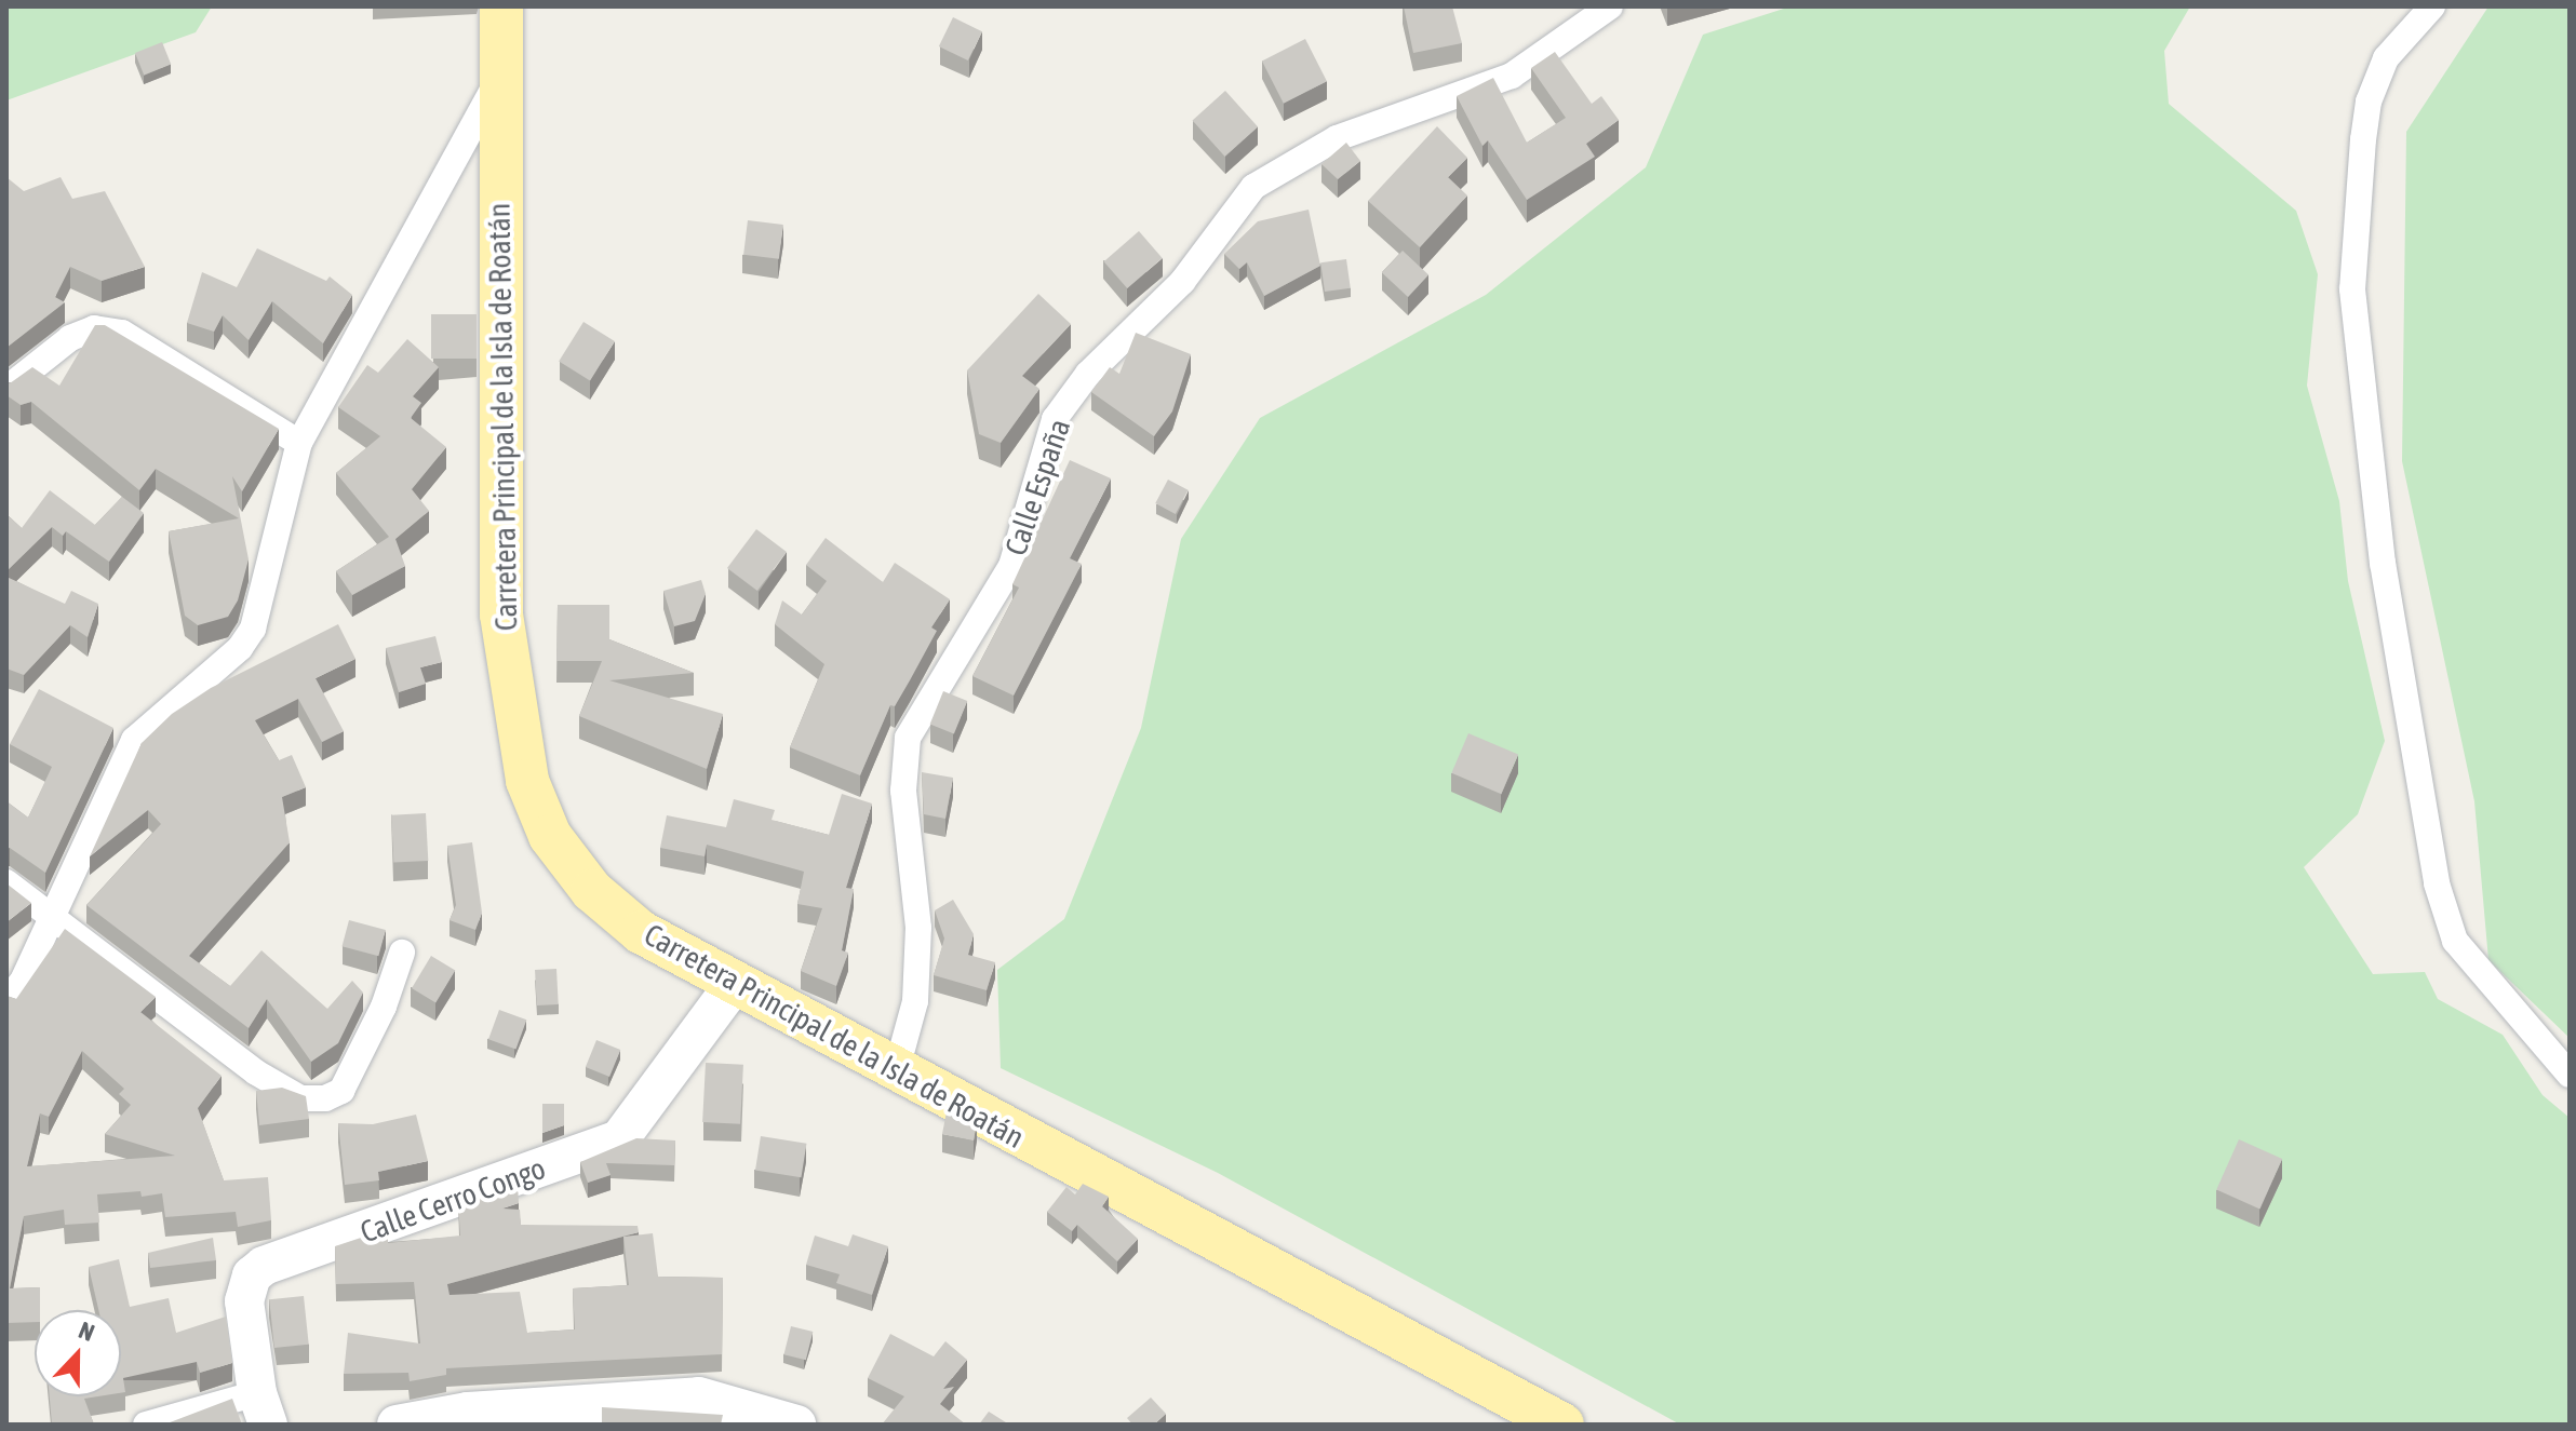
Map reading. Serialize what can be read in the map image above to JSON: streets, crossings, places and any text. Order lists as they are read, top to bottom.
{
  "streets": {
    "main road": ["Carretera Principal de la Isla de Roatán"],
    "street": ["Calle España", "Calle Cerro Congo"]
  },
  "crossings": [
    ["Carretera Principal de la Isla de Roatán", "Calle España"],
    ["Carretera Principal de la Isla de Roatán", "Calle Cerro Congo"]
  ],
  "north": "top"
}
